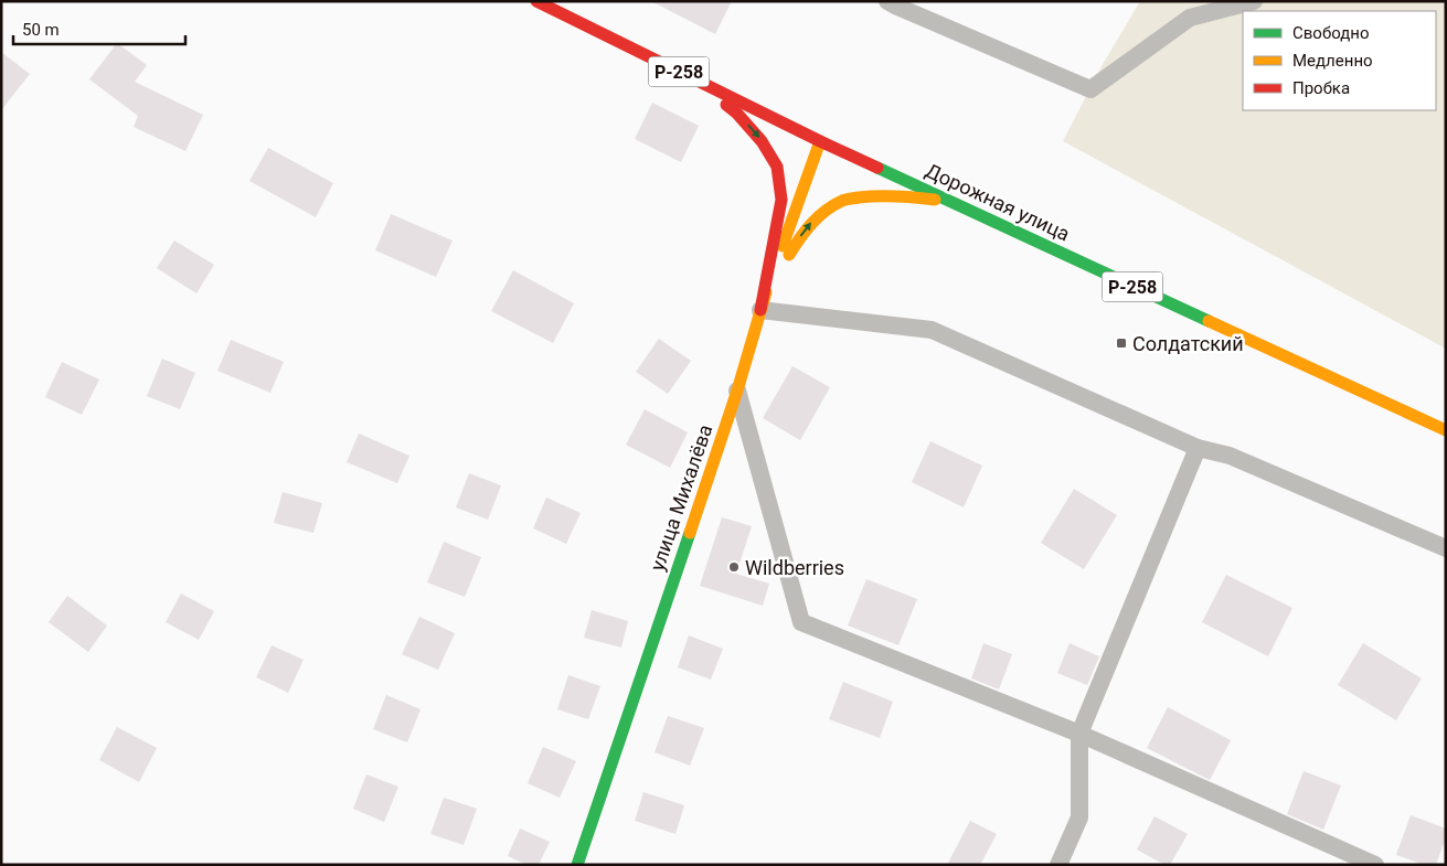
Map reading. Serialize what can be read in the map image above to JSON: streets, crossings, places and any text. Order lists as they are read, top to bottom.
{
  "streets": {
    "main road": ["Р-258", "Дорожная улица", "улица Михалёва"]
  },
  "crossings": [
    ["Дорожная улица", "улица Михалёва"]
  ],
  "places": {
    "transit": ["Солдатский"],
    "other": ["Wildberries"]
  },
  "legend": ["Свободно", "Медленно", "Пробка"],
  "scale_bar": "50 m"
}
